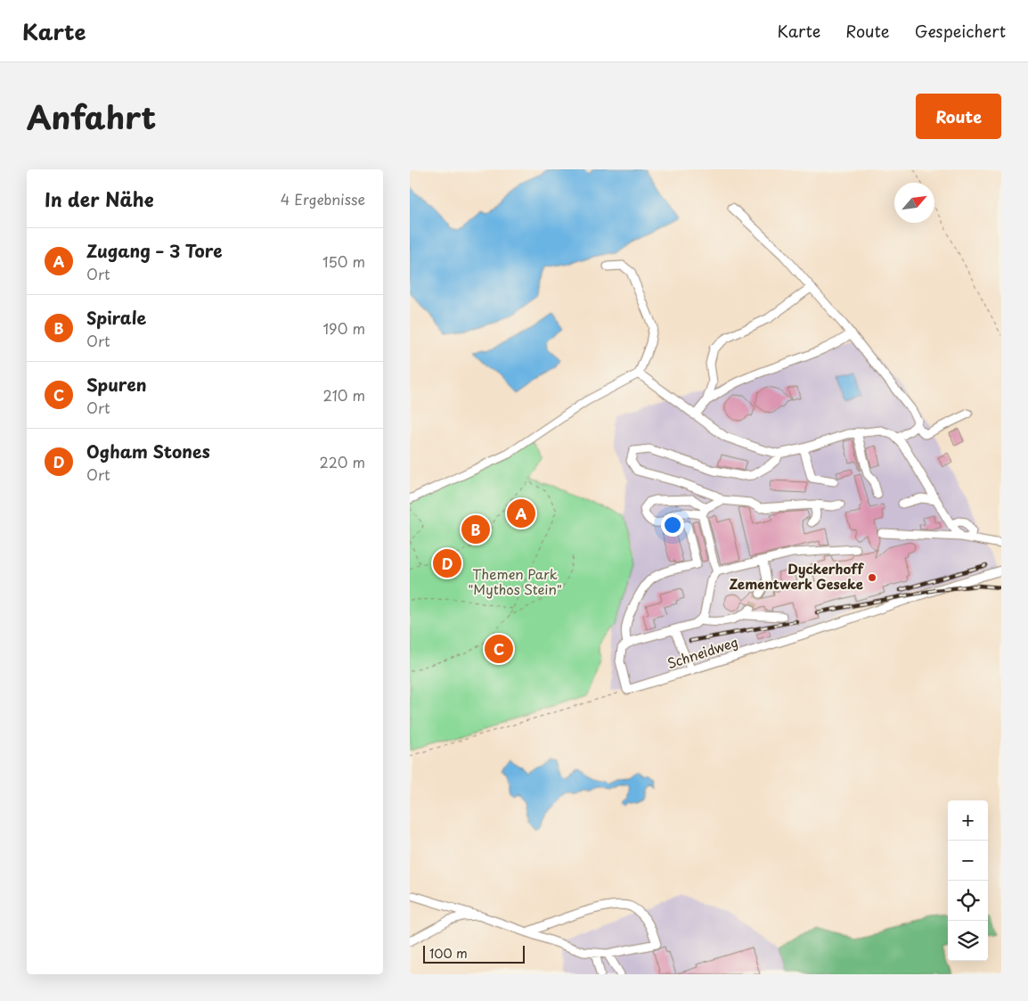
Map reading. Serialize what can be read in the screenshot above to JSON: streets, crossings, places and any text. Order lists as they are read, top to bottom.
{
  "streets": {
    "lane": ["Schneidweg"]
  },
  "parks": ["Themen Park \"Mythos Stein\""],
  "places": ["Dyckerhoff Zementwerk Geseke"],
  "scale_bar": "100 m",
  "north": "top right",
  "page": {
    "header": "Karte",
    "nav": ["Karte", "Route", "Gespeichert"],
    "title": "Anfahrt",
    "buttons": "Route",
    "heading": ["In der Nähe", "4 Ergebnisse"],
    "list": [
      {
        "mark": "A",
        "name": "Zugang – 3 Tore",
        "note": "Ort",
        "value": "150 m"
      },
      {
        "mark": "B",
        "name": "Spirale",
        "note": "Ort",
        "value": "190 m"
      },
      {
        "mark": "C",
        "name": "Spuren",
        "note": "Ort",
        "value": "210 m"
      },
      {
        "mark": "D",
        "name": "Ogham Stones",
        "note": "Ort",
        "value": "220 m"
      }
    ],
    "pins": [
      "A",
      "B",
      "D",
      "C"
    ],
    "map_buttons": ["+", "−"],
    "scale": "100 m"
  }
}
